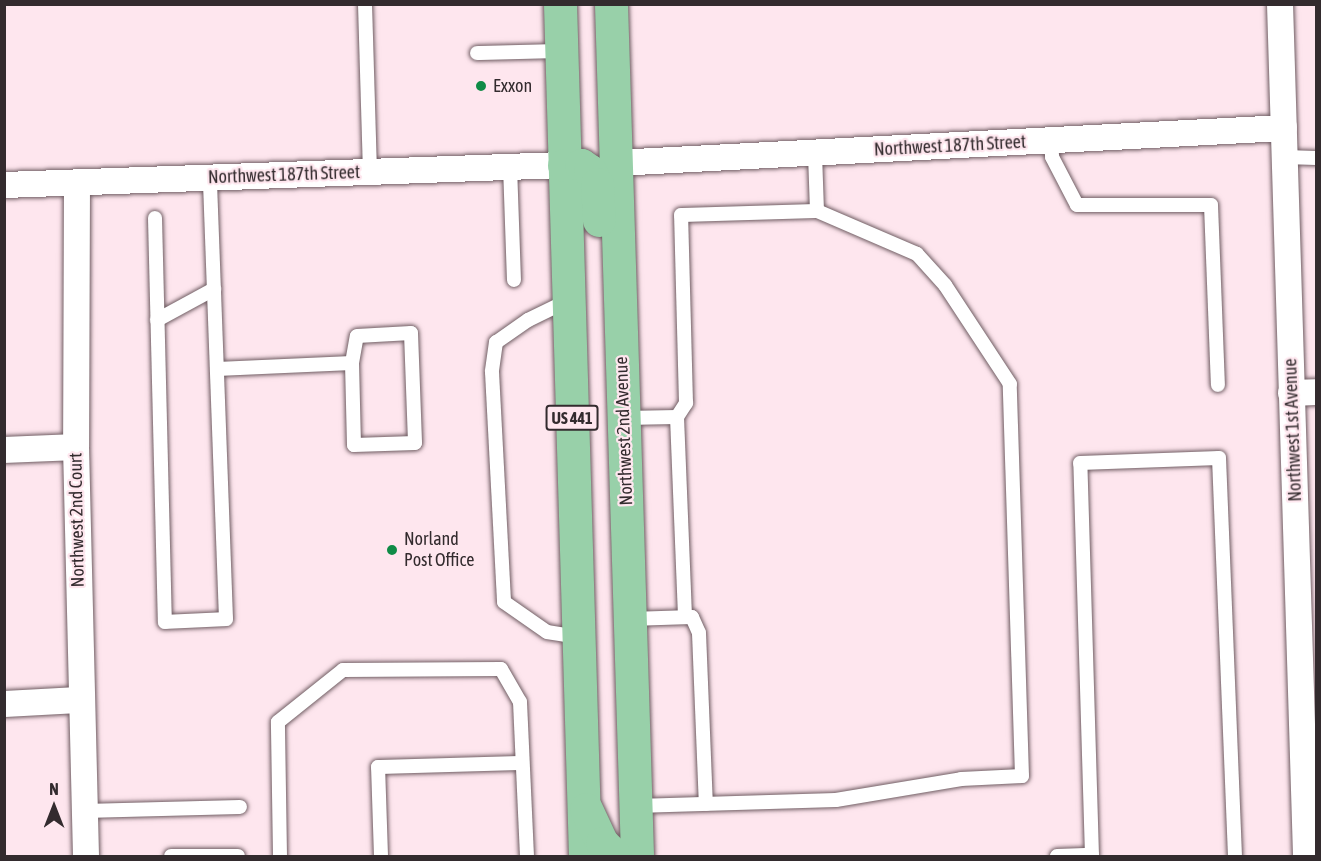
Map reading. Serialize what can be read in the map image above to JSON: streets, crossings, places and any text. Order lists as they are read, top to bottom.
{
  "streets": {
    "main road": ["US 441", "Northwest 2nd Avenue"],
    "street": ["Northwest 187th Street", "Northwest 1st Avenue", "Northwest 2nd Court"]
  },
  "crossings": [
    ["Northwest 187th Street", "US 441"],
    ["Northwest 187th Street", "Northwest 1st Avenue"],
    ["Northwest 187th Street", "Northwest 2nd Avenue"],
    ["Northwest 187th Street", "Northwest 2nd Court"]
  ],
  "places": ["Exxon", "Norland Post Office"],
  "north": "top"
}
